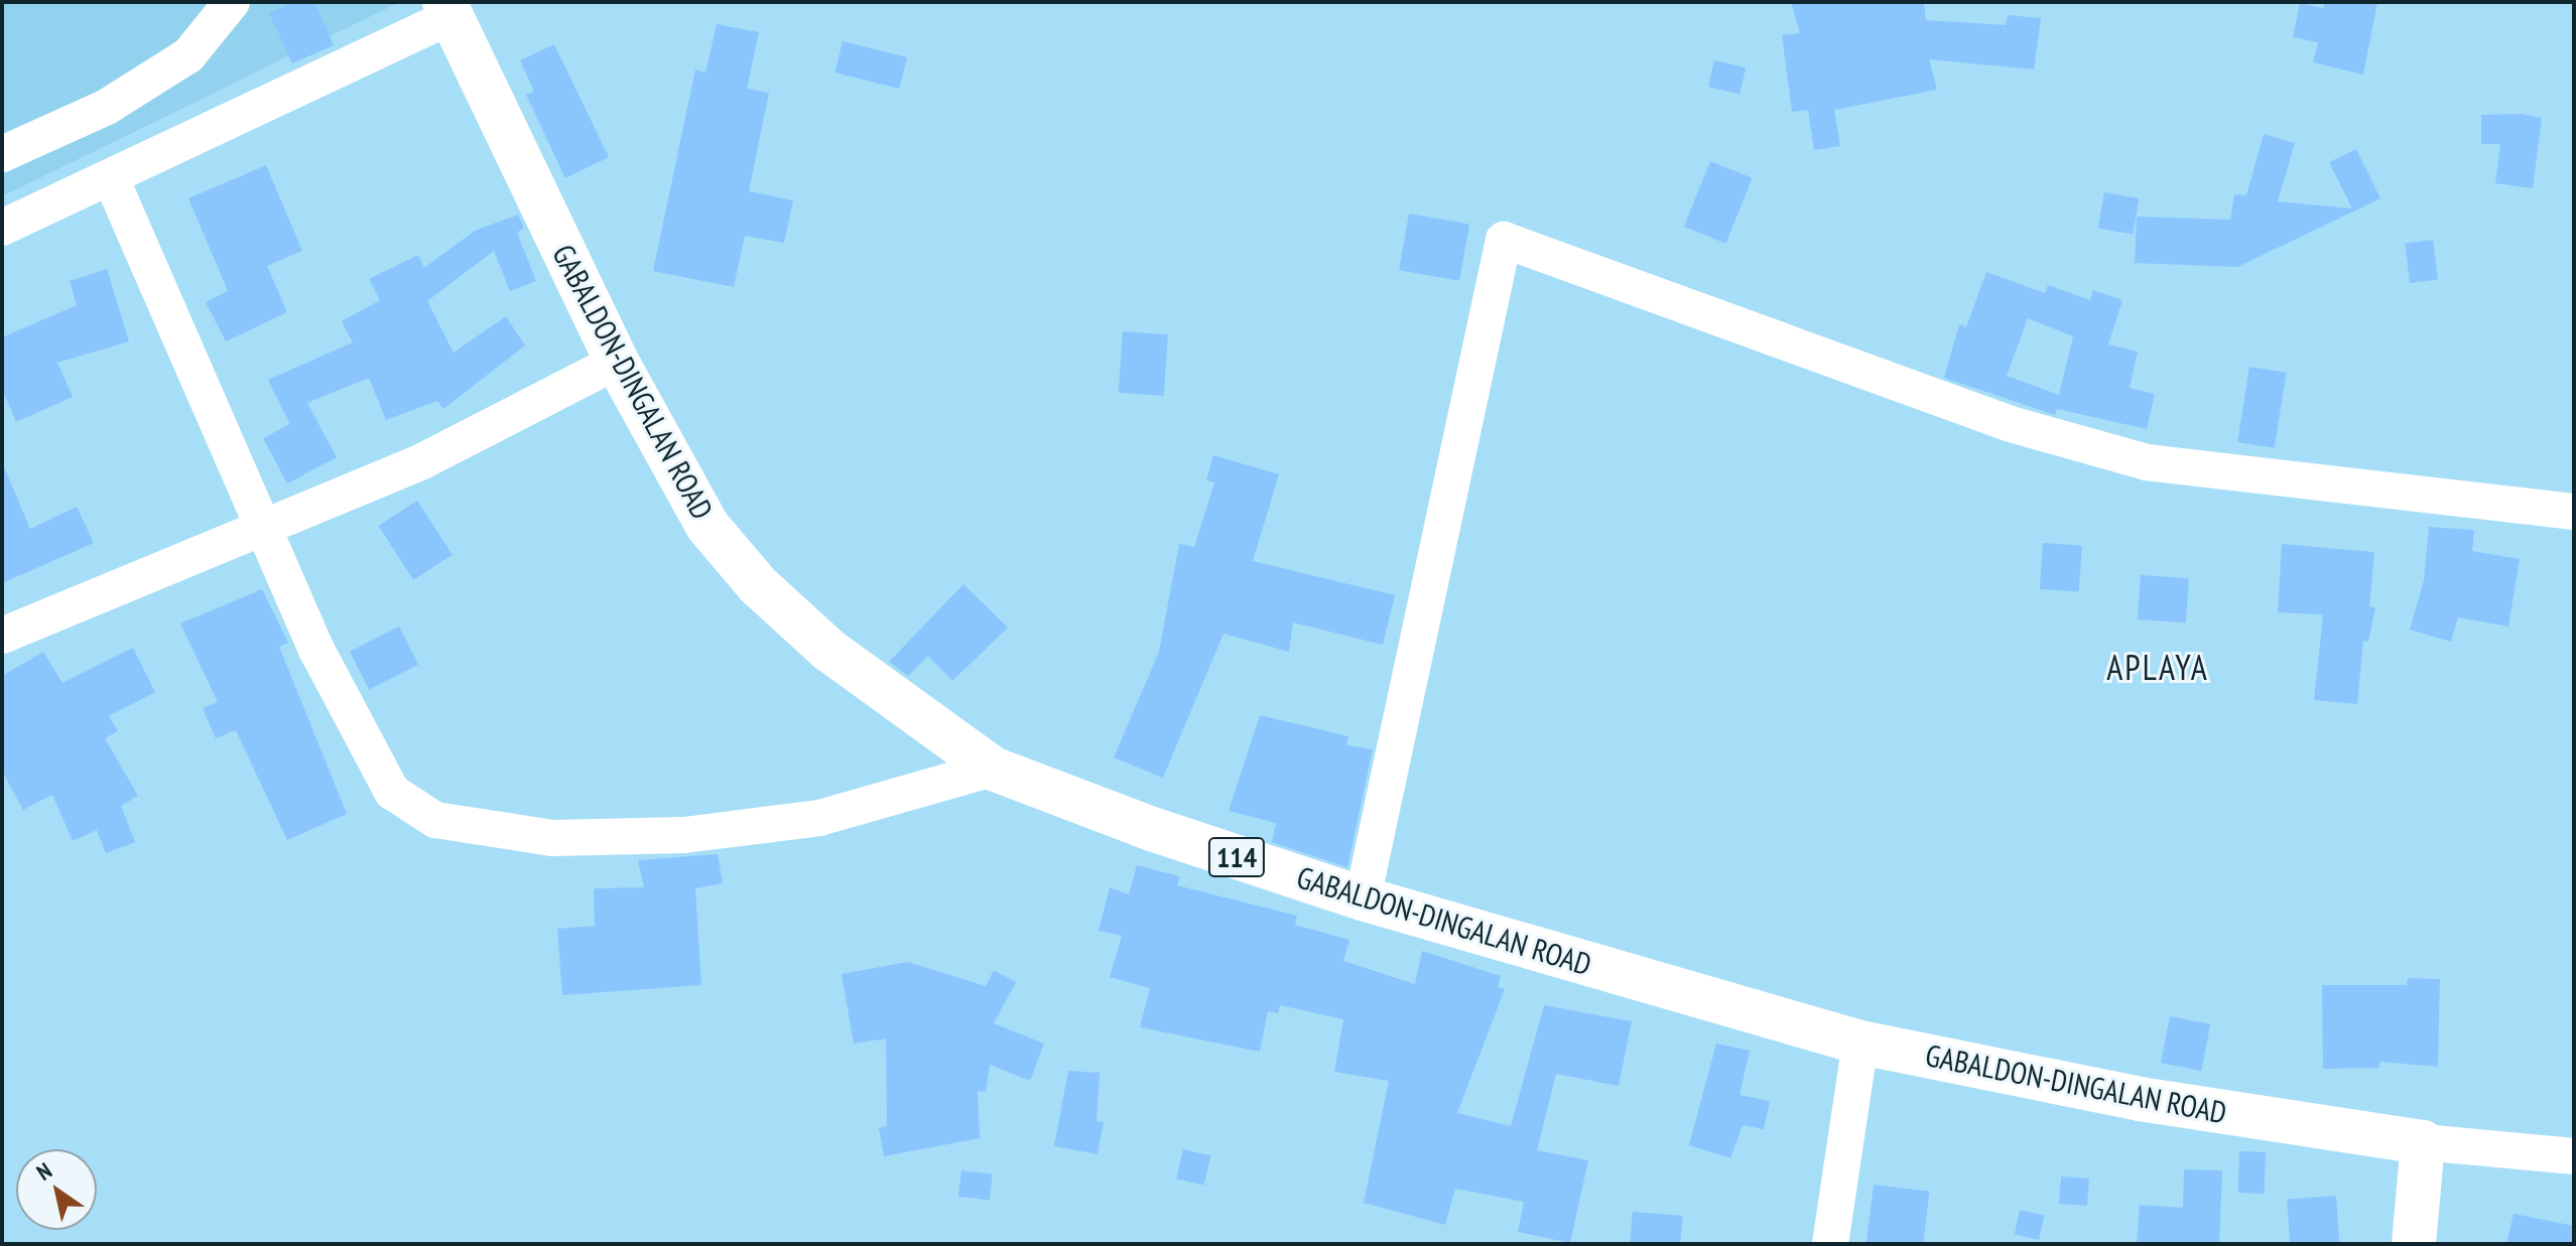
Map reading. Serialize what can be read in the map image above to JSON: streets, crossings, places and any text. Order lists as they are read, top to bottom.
{
  "streets": {
    "main road": ["GABALDON-DINGALAN ROAD", "114"]
  },
  "districts": ["APLAYA"],
  "north": "top left"
}
